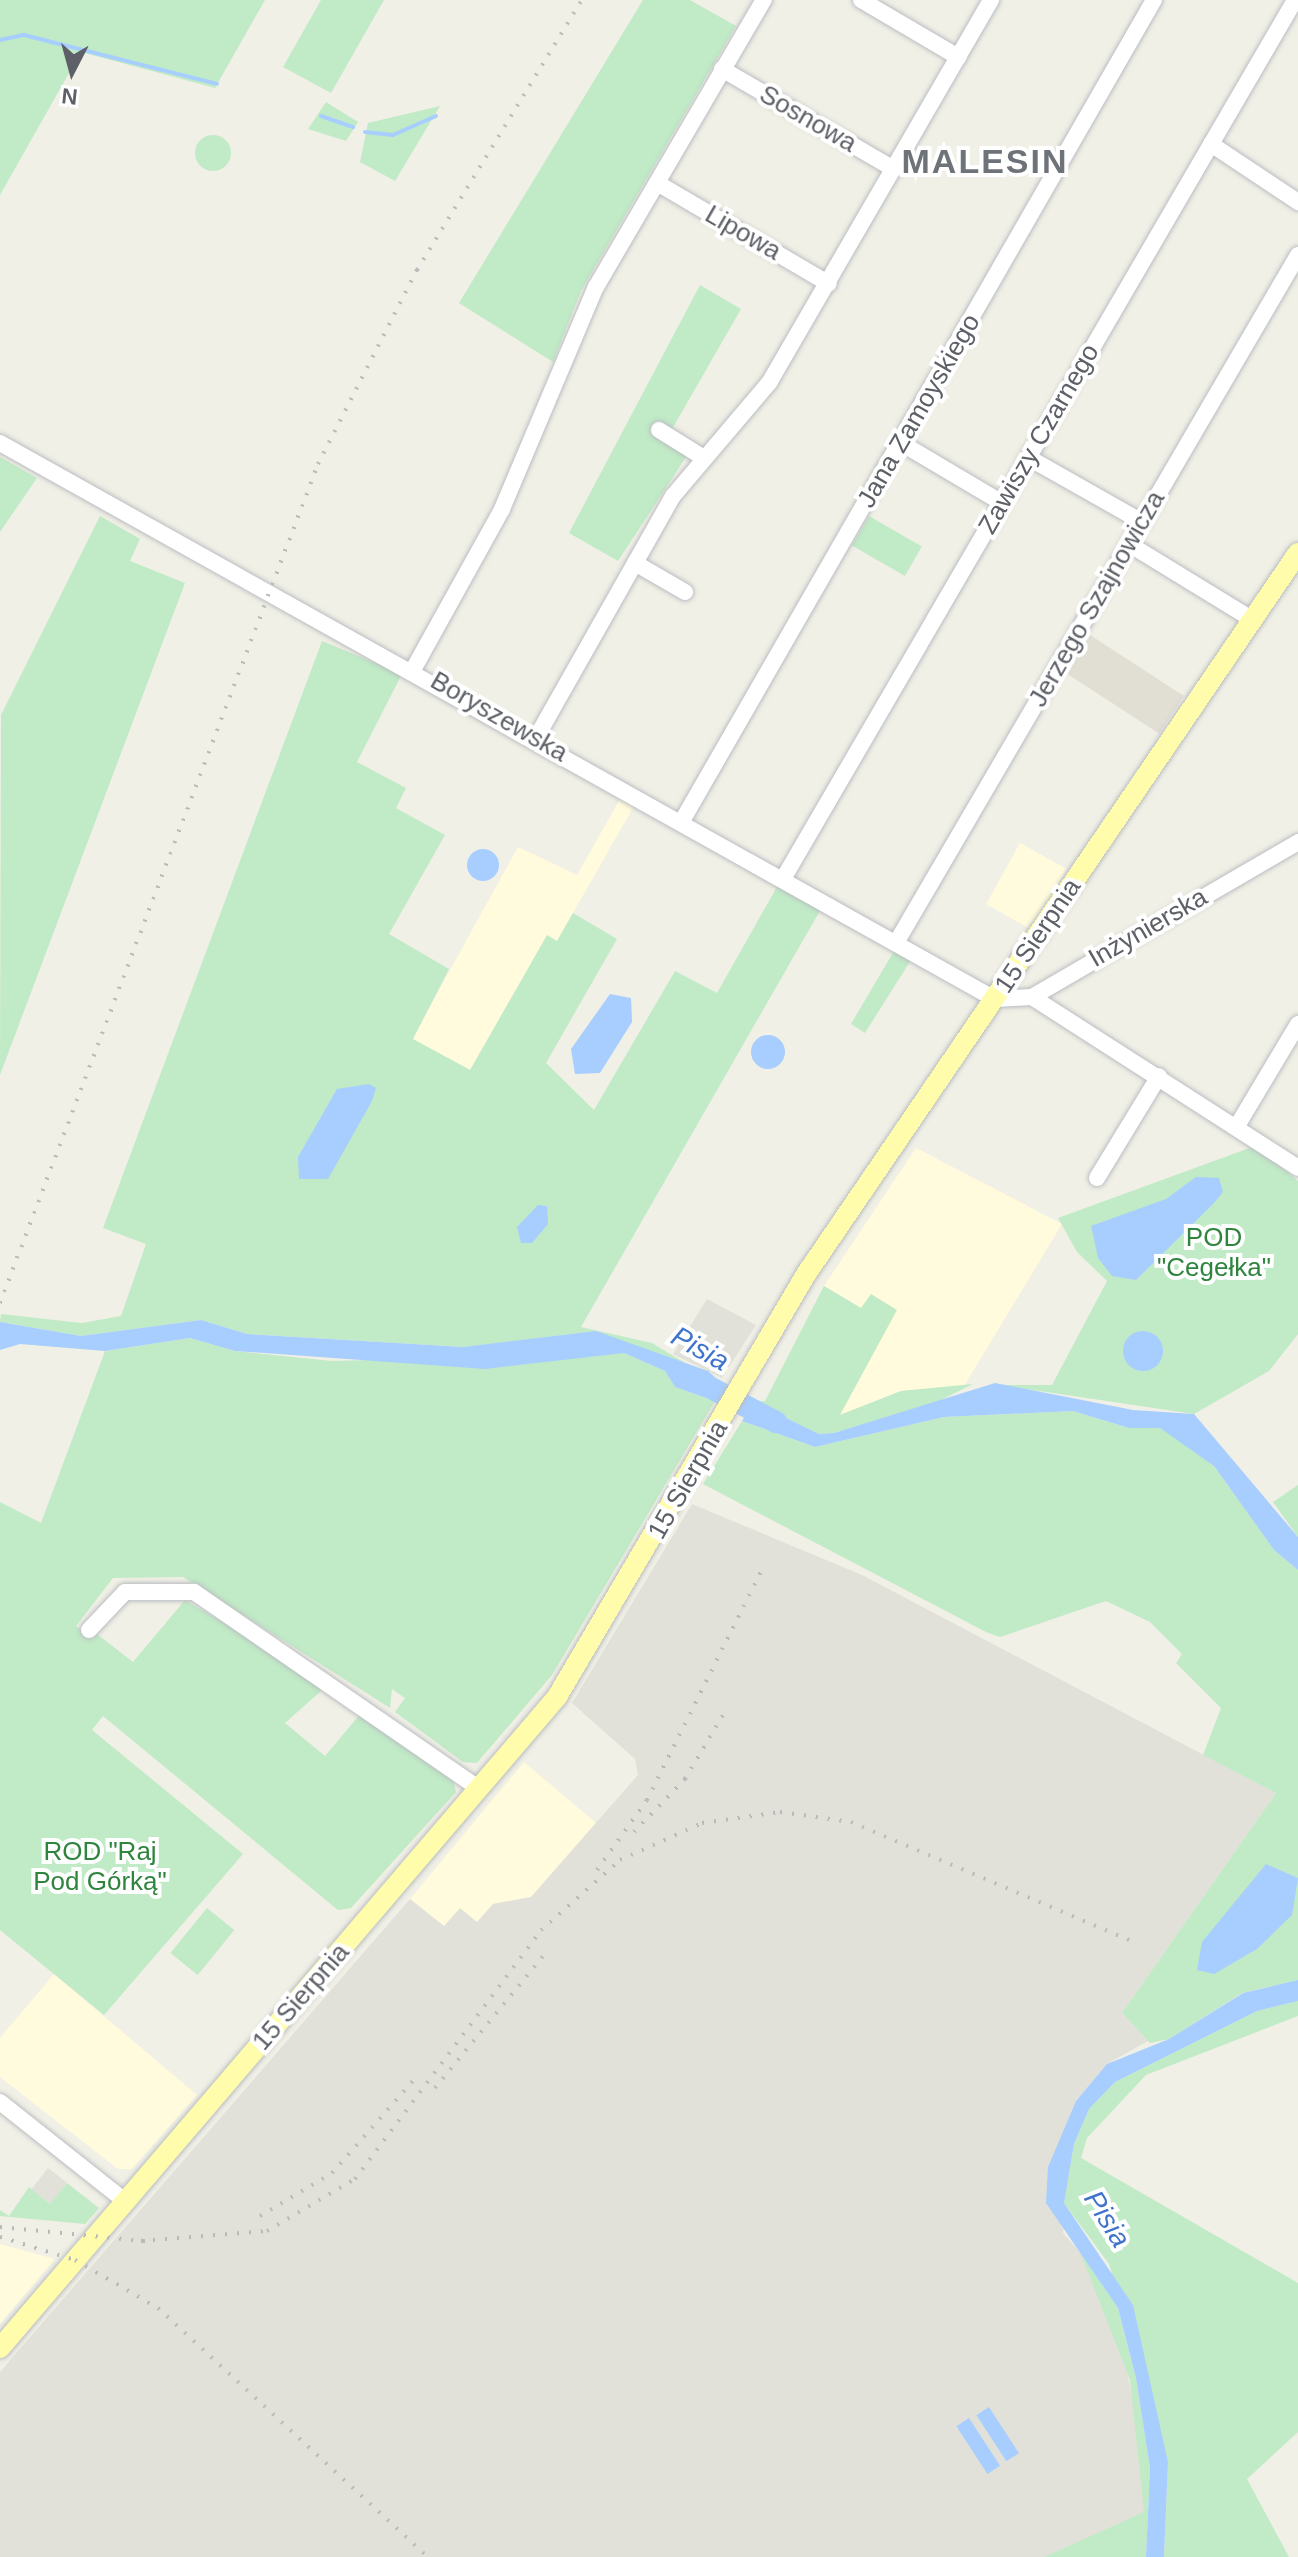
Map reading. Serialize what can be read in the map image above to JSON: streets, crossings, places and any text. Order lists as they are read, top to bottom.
{
  "streets": {
    "main road": ["15 Sierpnia"],
    "street": [
      "Sosnowa",
      "Lipowa",
      "Jana Zamoyskiego",
      "Zawiszy Czarnego",
      "Jerzego Szajnowicza",
      "Boryszewska",
      "Inżynierska"
    ]
  },
  "crossings": [
    ["Jana Zamoyskiego", "Boryszewska"],
    ["Zawiszy Czarnego", "Boryszewska"],
    ["Jerzego Szajnowicza", "Boryszewska"],
    ["Boryszewska", "Inżynierska"],
    ["Boryszewska", "15 Sierpnia"],
    ["Inżynierska", "15 Sierpnia"]
  ],
  "districts": ["MALESIN"],
  "water": ["Pisia"],
  "parks": ["POD \"Cegełka\"", "ROD \"Raj Pod Górką\""],
  "north": "bottom"
}
